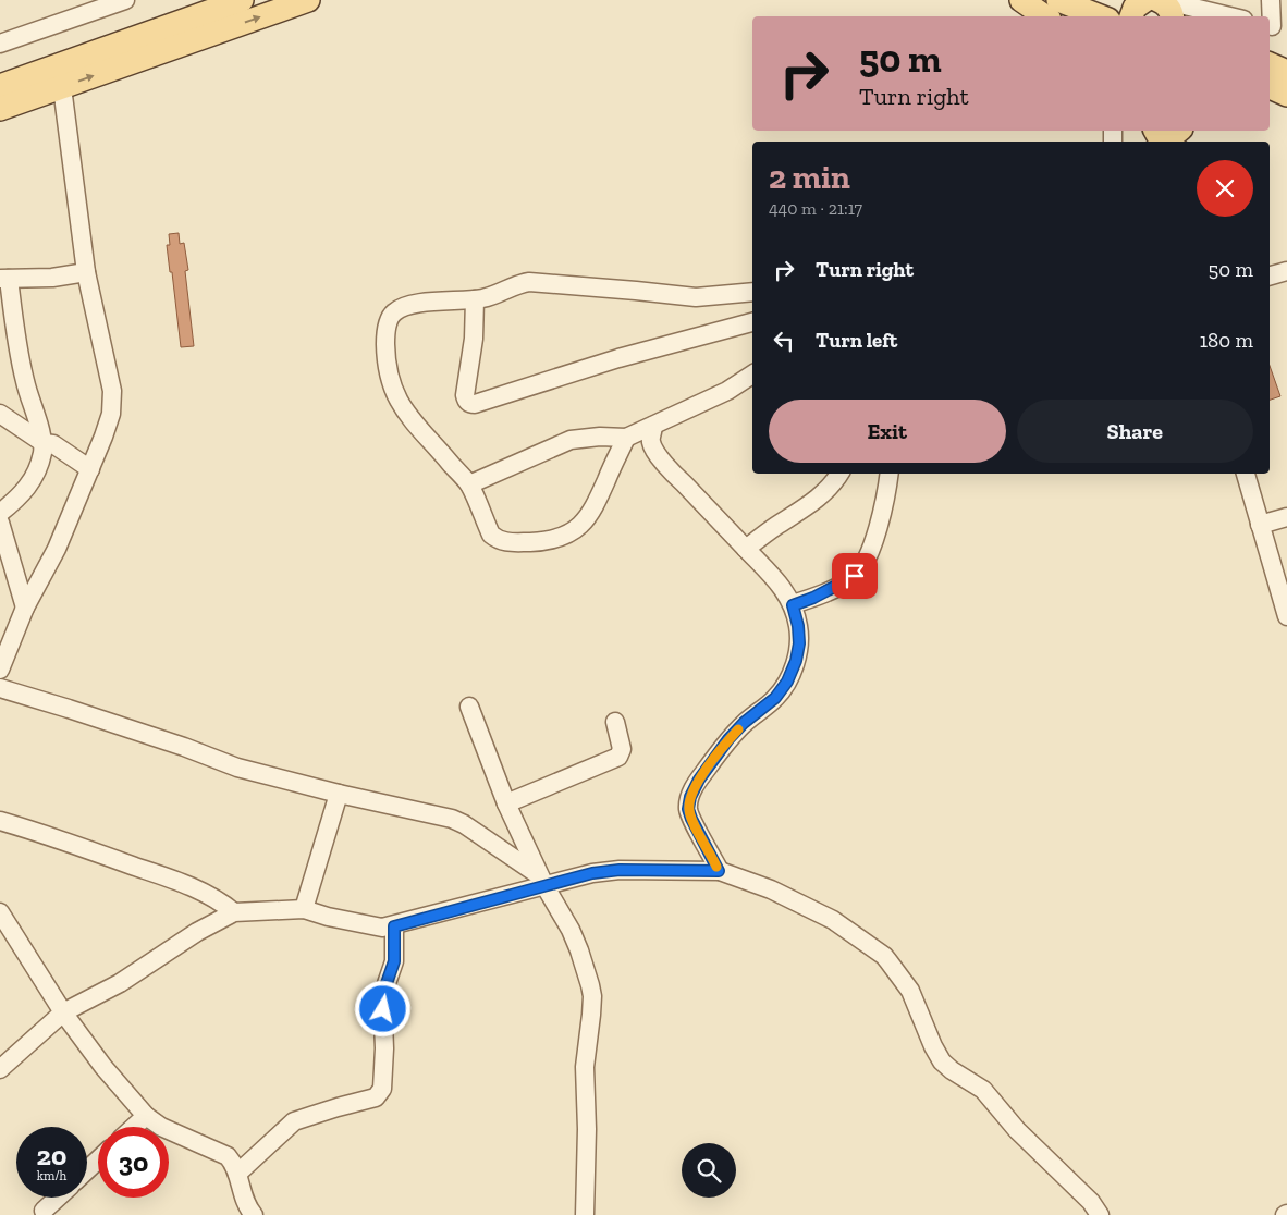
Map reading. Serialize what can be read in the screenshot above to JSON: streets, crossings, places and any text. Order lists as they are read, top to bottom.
{
  "page": {
    "turn": ["50 m", "Turn right"],
    "heading": ["2 min", "440 m · 21:17"],
    "list": [
      {
        "name": "Turn right",
        "value": "50 m"
      },
      {
        "name": "Turn left",
        "value": "180 m"
      }
    ],
    "buttons": ["Exit", "Share"],
    "speed": "20 km/h",
    "limit": "30"
  }
}
